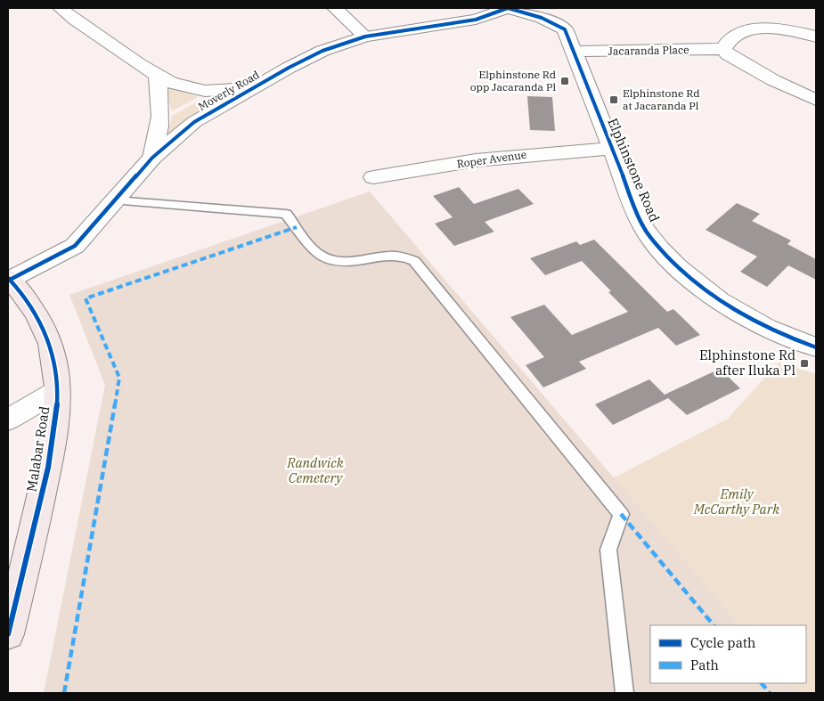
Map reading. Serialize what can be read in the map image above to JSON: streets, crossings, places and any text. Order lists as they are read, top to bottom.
{
  "streets": {
    "main road": ["Malabar Road"],
    "street": [
      "Jacaranda Place",
      "Moverly Road",
      "Roper Avenue",
      "Elphinstone Road"
    ]
  },
  "crossings": [
    ["Jacaranda Place", "Elphinstone Road"],
    ["Moverly Road", "Malabar Road"],
    ["Roper Avenue", "Elphinstone Road"]
  ],
  "parks": ["Randwick Cemetery", "Emily McCarthy Park"],
  "places": {
    "transit": ["Elphinstone Rd opp Jacaranda Pl", "Elphinstone Rd at Jacaranda Pl", "Elphinstone Rd after Iluka Pl"]
  },
  "legend": ["Cycle path", "Path"]
}
